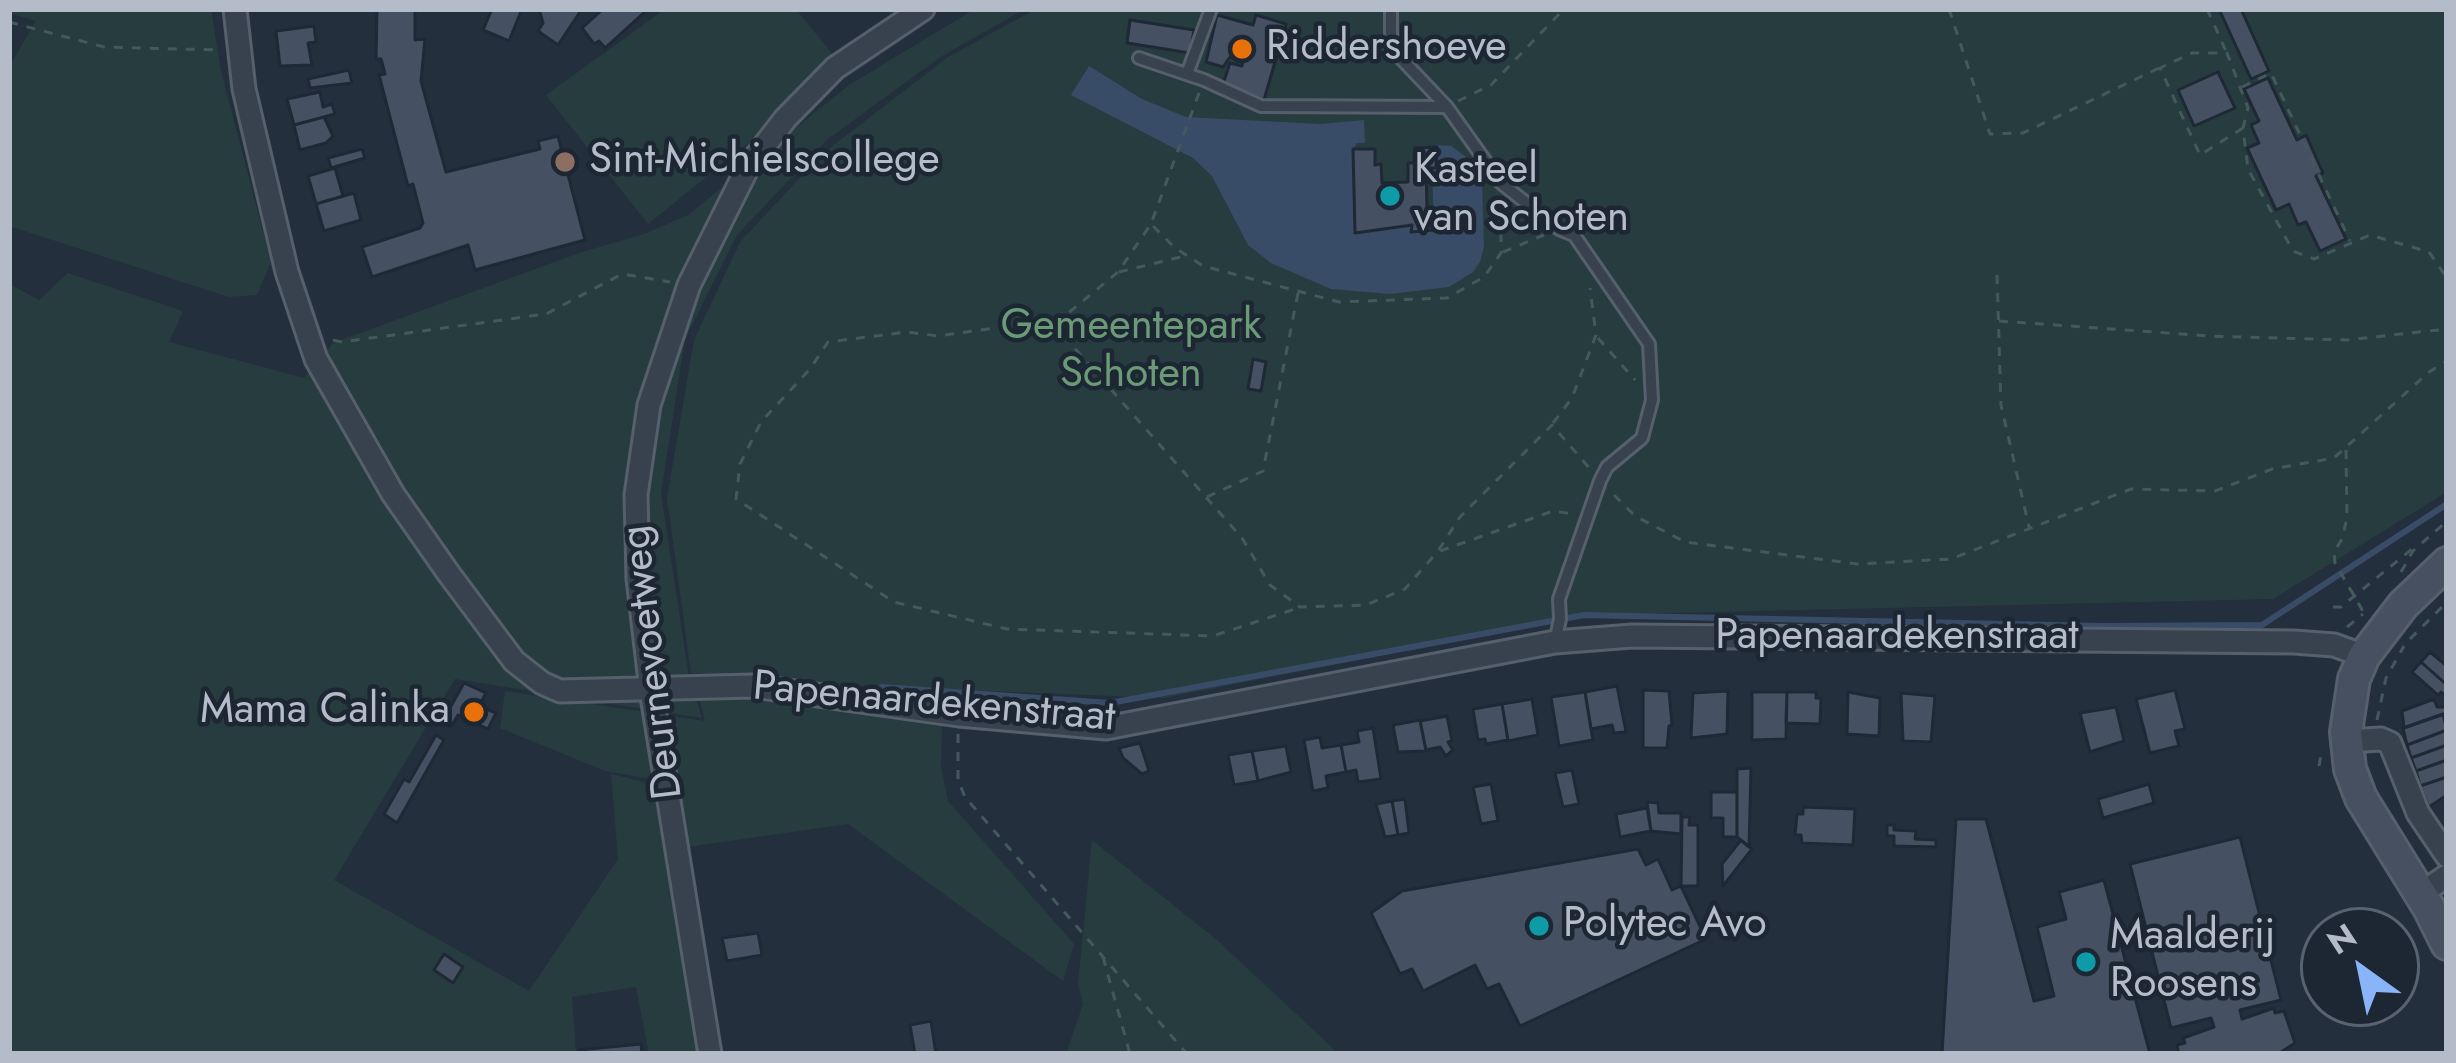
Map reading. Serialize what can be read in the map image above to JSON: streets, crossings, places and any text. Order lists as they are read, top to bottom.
{
  "streets": {
    "street": ["Papenaardekenstraat", "Deurnevoetweg"]
  },
  "crossings": [
    ["Papenaardekenstraat", "Deurnevoetweg"]
  ],
  "parks": ["Gemeentepark Schoten"],
  "places": [
    "Riddershoeve",
    "Sint-Michielscollege",
    "Kasteel van Schoten",
    "Mama Calinka",
    "Polytec Avo",
    "Maalderij Roosens"
  ],
  "north": "top left"
}
